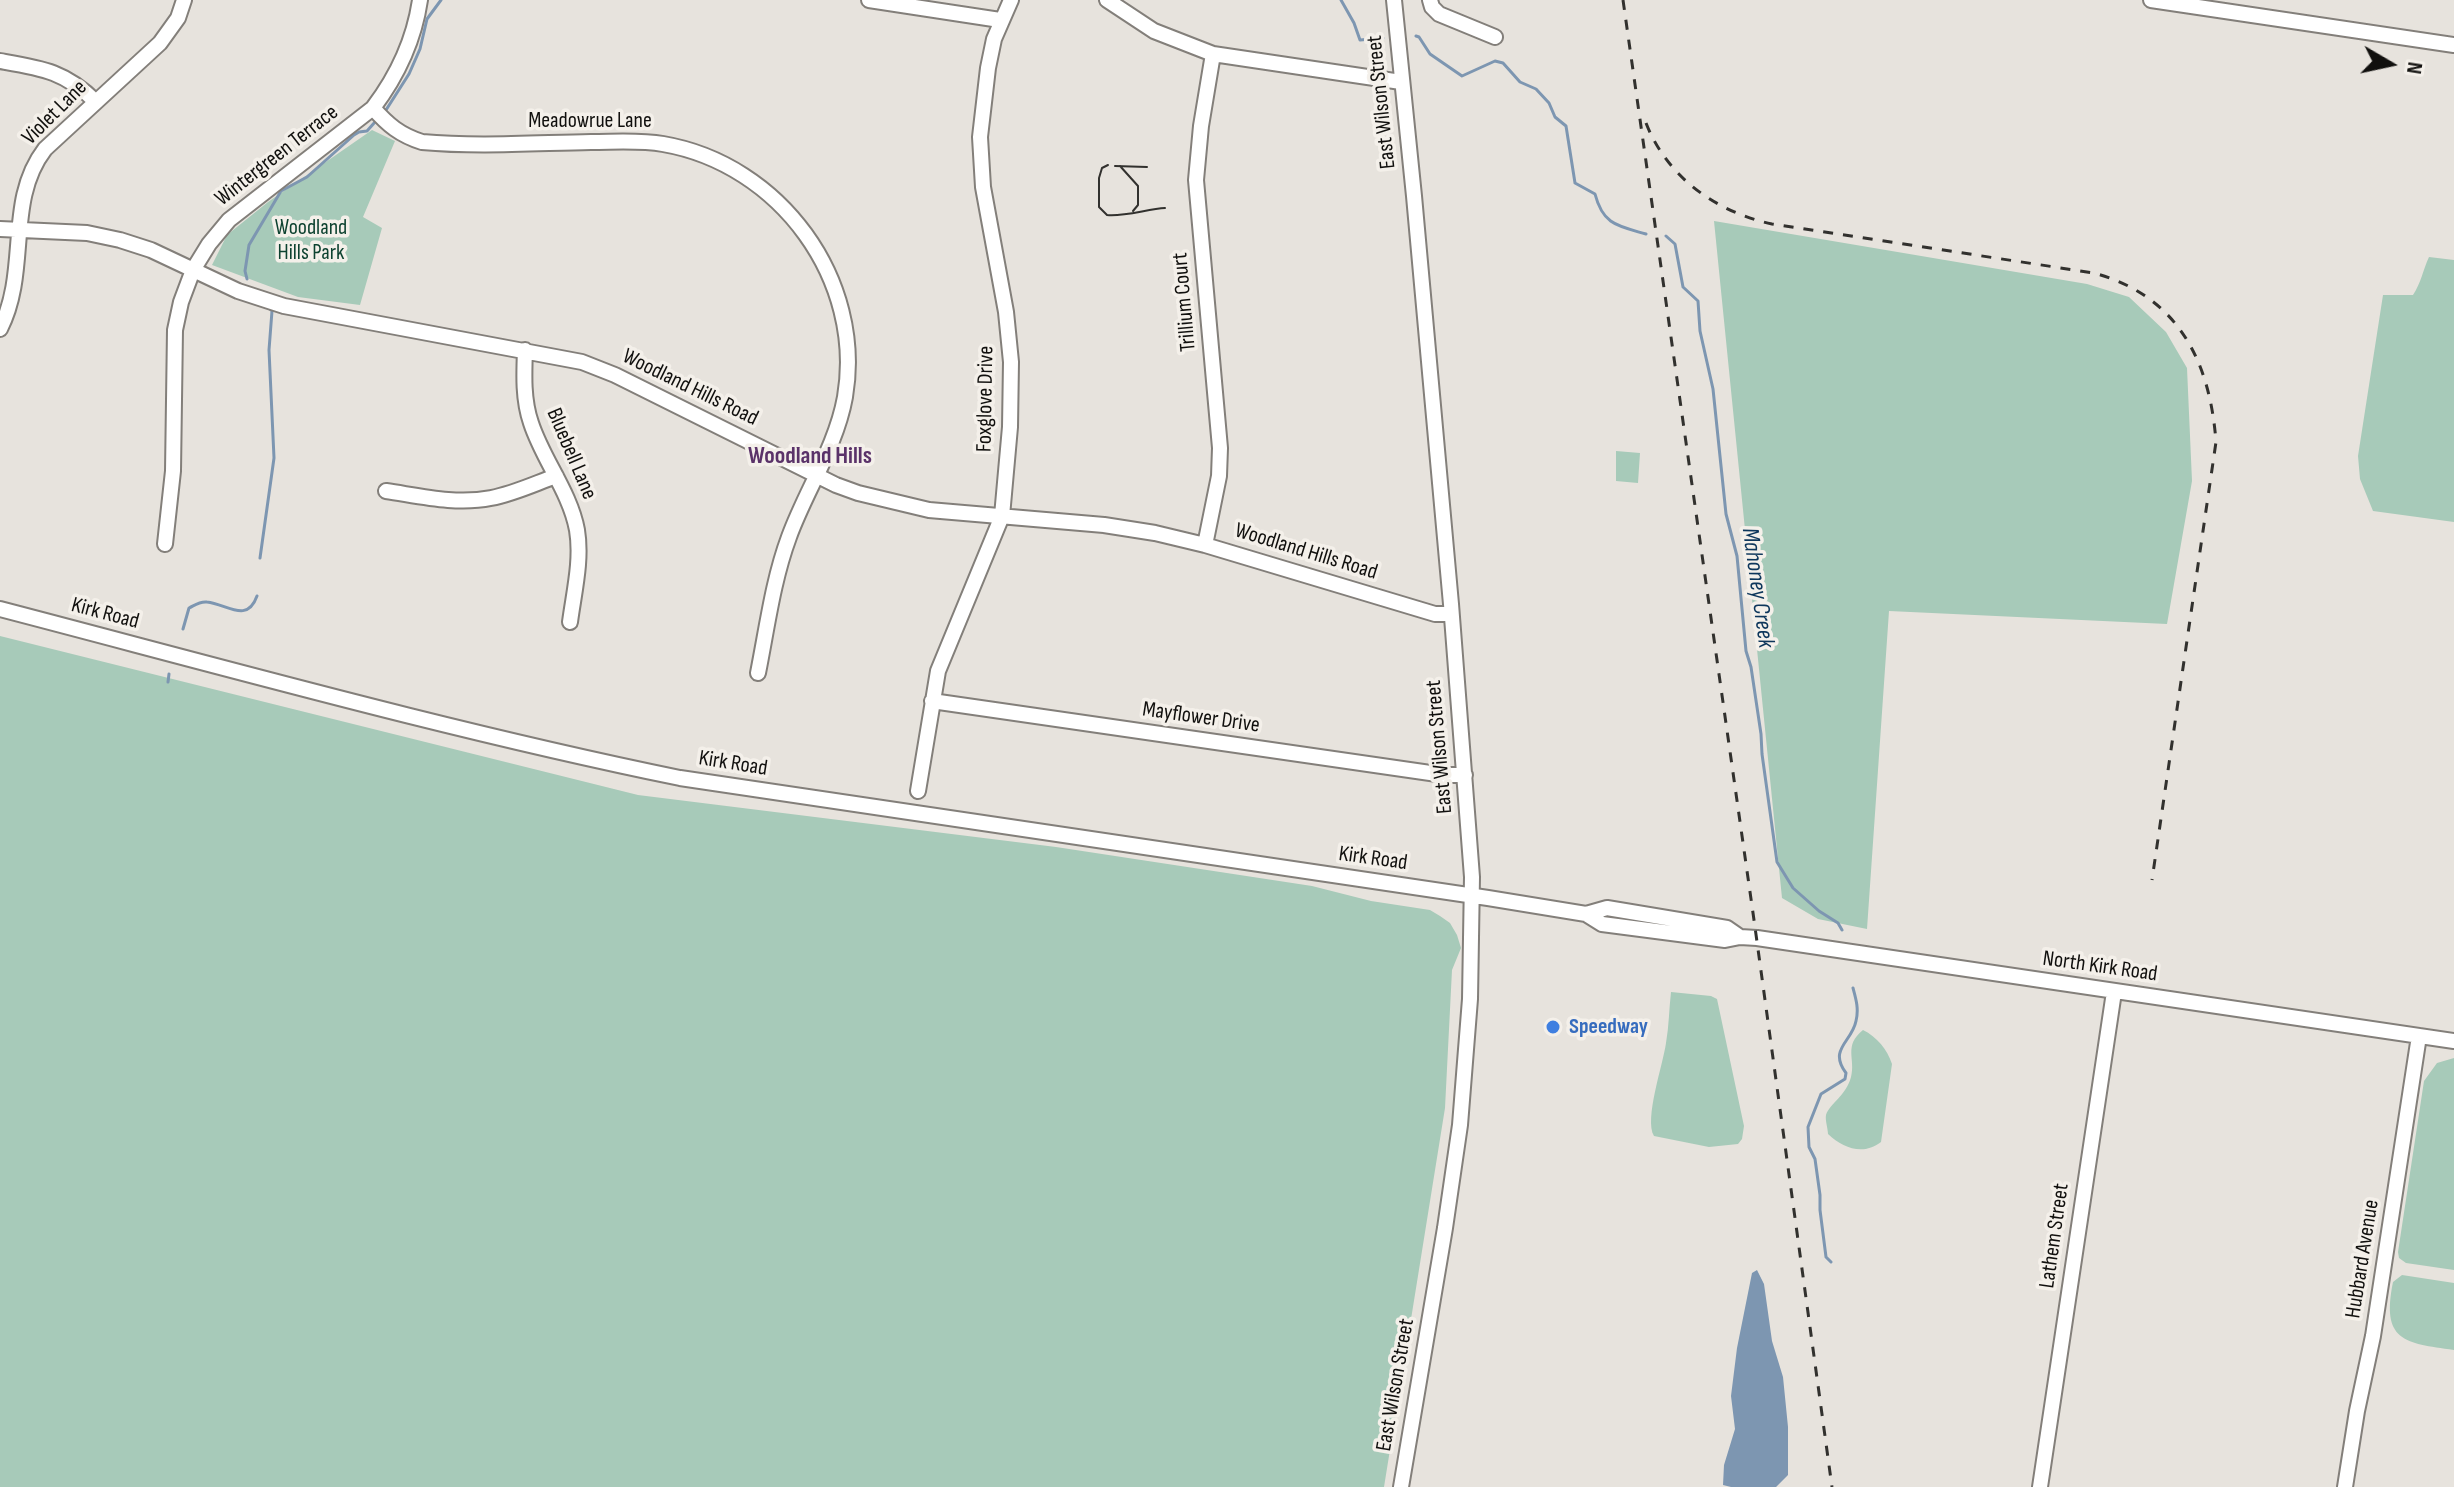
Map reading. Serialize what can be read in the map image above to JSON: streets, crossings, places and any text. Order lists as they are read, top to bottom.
{
  "streets": {
    "street": [
      "East Wilson Street",
      "Violet Lane",
      "Meadowrue Lane",
      "Wintergreen Terrace",
      "Trillium Court",
      "Woodland Hills Road",
      "Foxglove Drive",
      "Bluebell Lane",
      "Kirk Road",
      "Mayflower Drive",
      "North Kirk Road",
      "Lathem Street",
      "Hubbard Avenue"
    ]
  },
  "crossings": [
    ["East Wilson Street", "Woodland Hills Road"],
    ["East Wilson Street", "Kirk Road"],
    ["East Wilson Street", "Mayflower Drive"],
    ["East Wilson Street", "North Kirk Road"],
    ["Violet Lane", "Woodland Hills Road"],
    ["Meadowrue Lane", "Wintergreen Terrace"],
    ["Meadowrue Lane", "Woodland Hills Road"],
    ["Wintergreen Terrace", "Woodland Hills Road"],
    ["Trillium Court", "Woodland Hills Road"],
    ["Woodland Hills Road", "Foxglove Drive"],
    ["Woodland Hills Road", "Bluebell Lane"],
    ["Foxglove Drive", "Mayflower Drive"],
    ["Kirk Road", "North Kirk Road"],
    ["North Kirk Road", "Lathem Street"],
    ["North Kirk Road", "Hubbard Avenue"]
  ],
  "districts": ["Woodland Hills"],
  "water": ["Mahoney Creek"],
  "parks": ["Woodland Hills Park"],
  "places": ["Speedway"],
  "north": "right"
}
